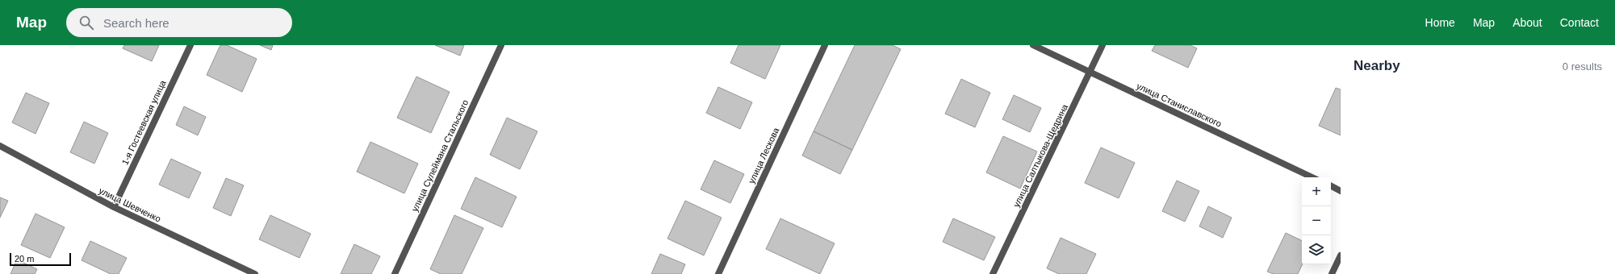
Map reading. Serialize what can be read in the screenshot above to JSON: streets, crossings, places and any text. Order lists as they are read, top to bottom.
{
  "streets": {
    "street": [
      "улица Станиславского",
      "1-я Гостеевская улица",
      "улица Сулеймана Стальского",
      "улица Лескова",
      "улица Салтыкова-Щедрина",
      "улица Шевченко"
    ]
  },
  "crossings": [
    ["улица Станиславского", "улица Салтыкова-Щедрина"],
    ["1-я Гостеевская улица", "улица Шевченко"]
  ],
  "scale_bar": "20 m",
  "page": {
    "header": "Map",
    "search": "Search here",
    "nav": [
      "Home",
      "Map",
      "About",
      "Contact"
    ],
    "heading": ["Nearby", "0 results"],
    "map_buttons": ["+", "−"],
    "scale": "20 m"
  }
}
